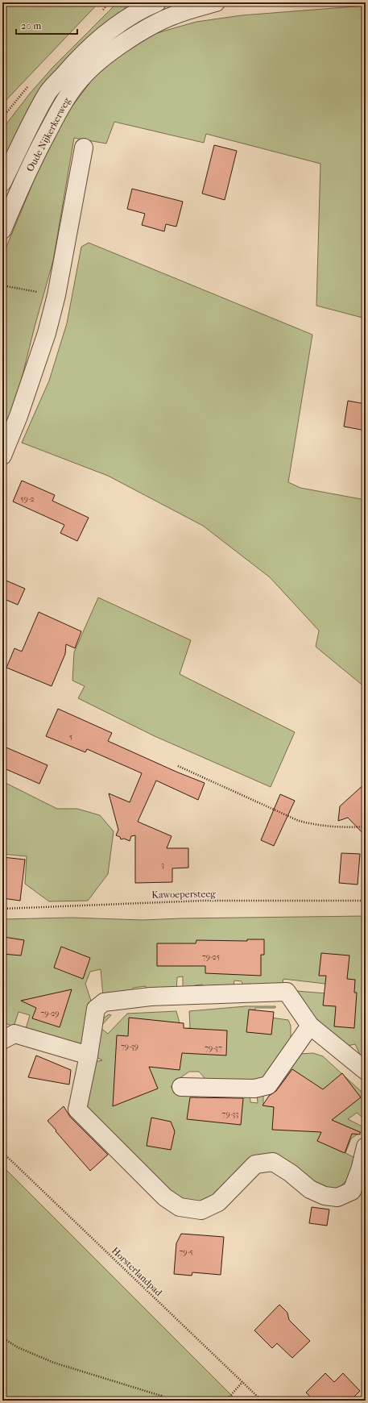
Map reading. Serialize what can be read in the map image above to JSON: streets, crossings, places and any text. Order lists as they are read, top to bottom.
{
  "streets": {
    "street": ["Oude Nijkerkerweg"],
    "path": ["Kawoepersteeg", "Horsterlandpad"]
  },
  "house_numbers": [
    "59-2",
    "5",
    "3",
    "79-25",
    "79-29",
    "79-39",
    "79-37",
    "79-33",
    "79-5"
  ],
  "scale_bar": "20 m"
}
